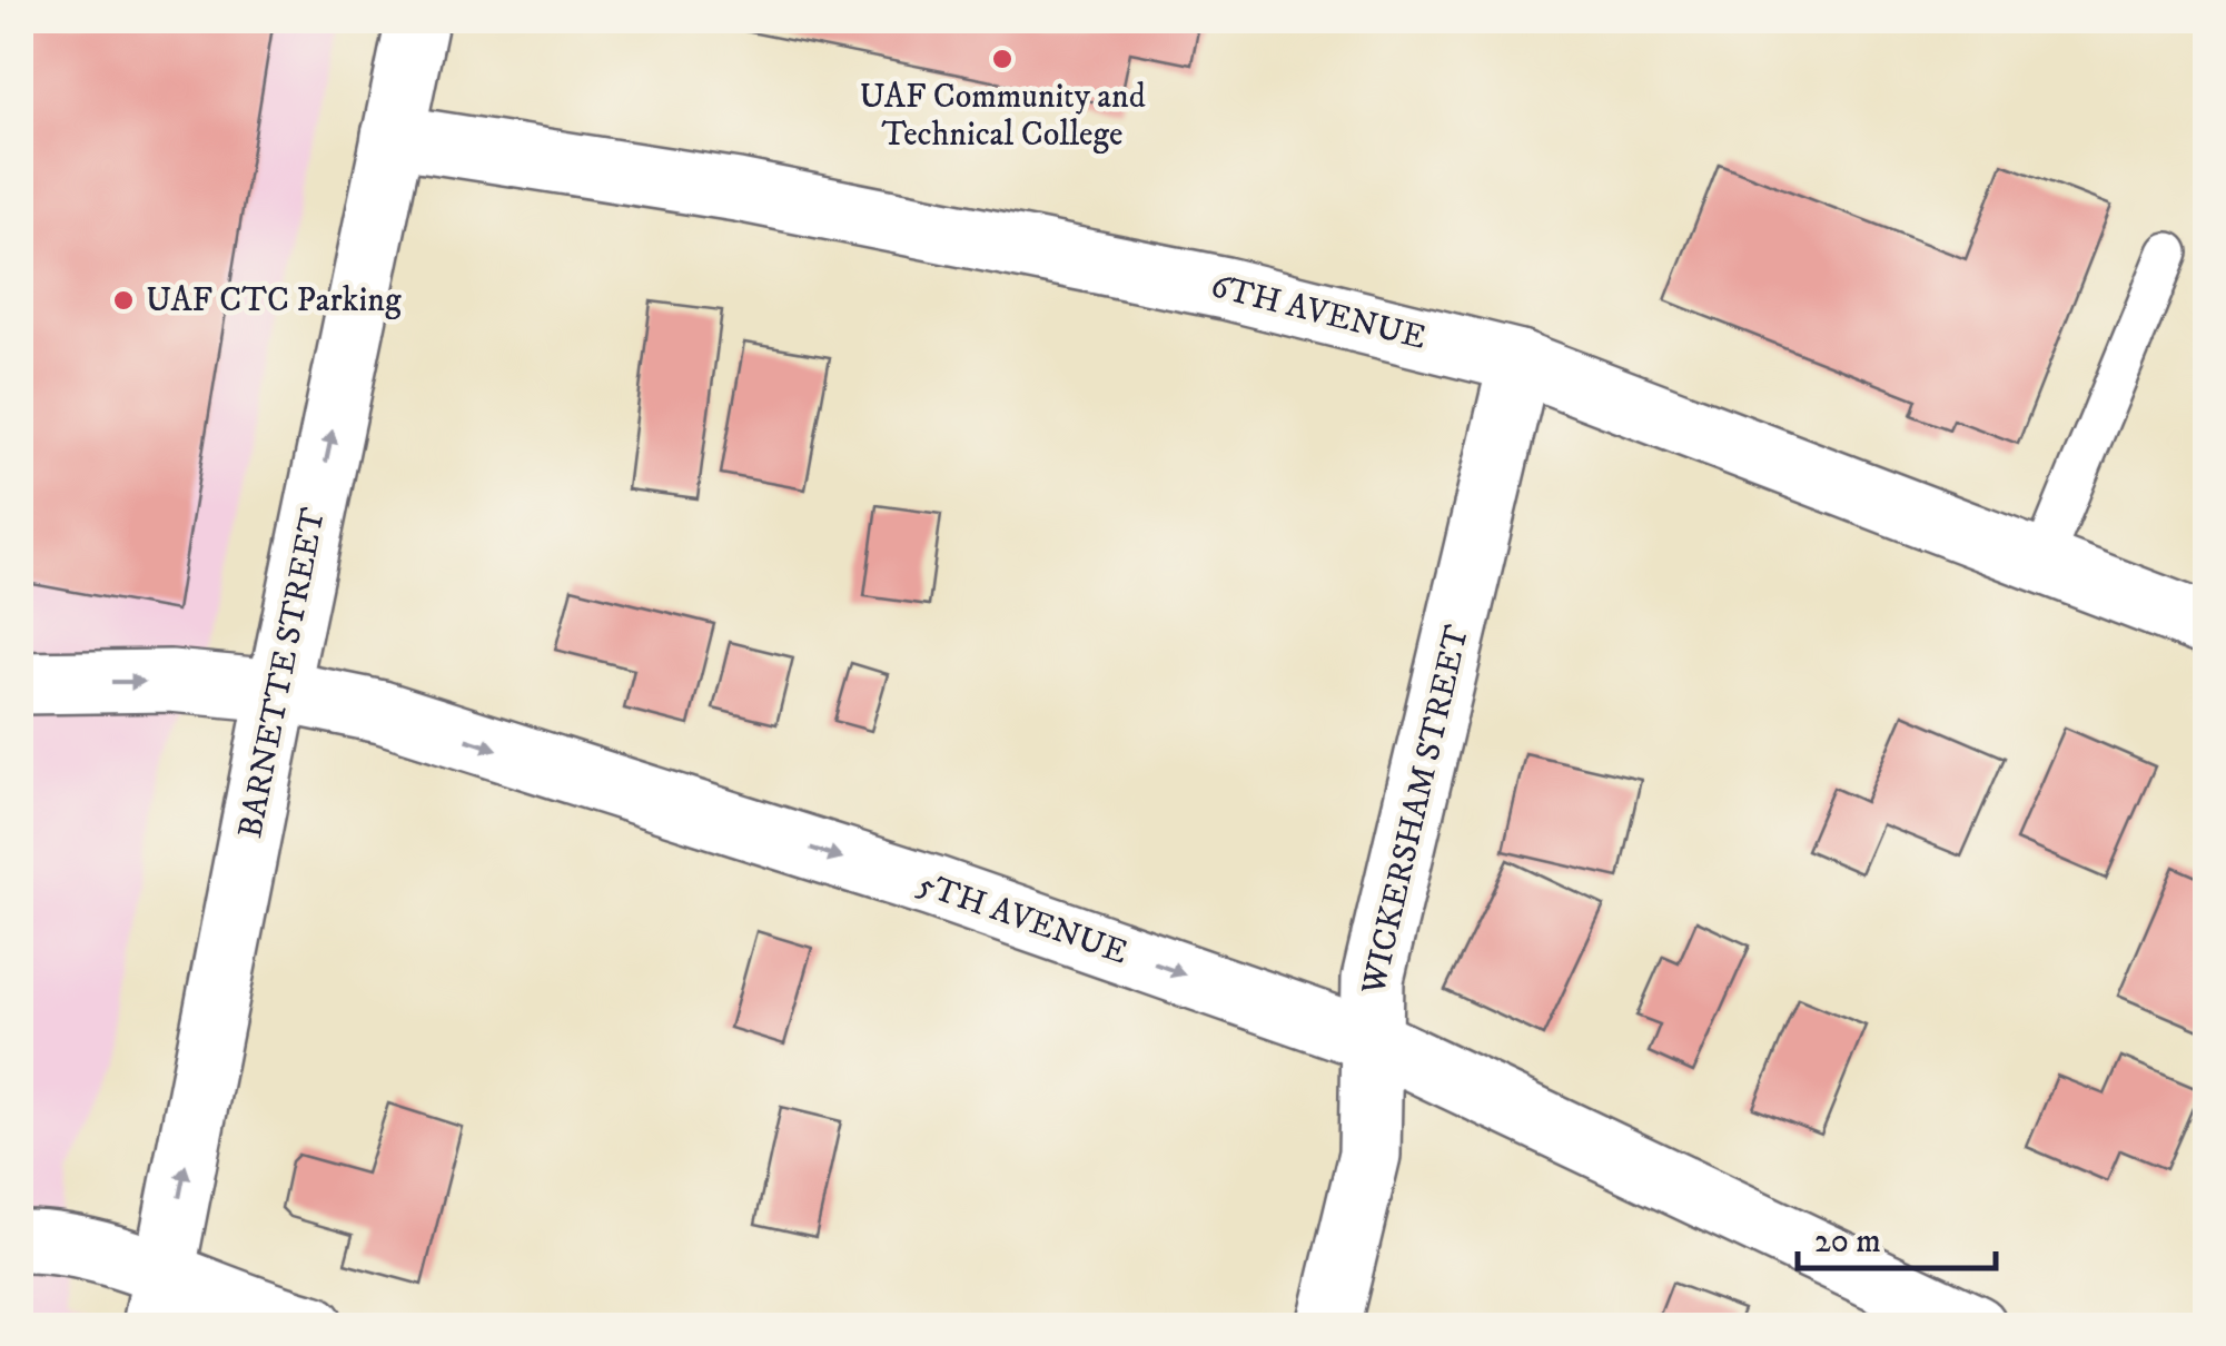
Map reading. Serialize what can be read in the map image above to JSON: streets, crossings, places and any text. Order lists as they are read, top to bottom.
{
  "streets": {
    "street": [
      "6TH AVENUE",
      "BARNETTE STREET",
      "WICKERSHAM STREET",
      "5TH AVENUE"
    ]
  },
  "crossings": [
    ["6TH AVENUE", "BARNETTE STREET"],
    ["6TH AVENUE", "WICKERSHAM STREET"],
    ["BARNETTE STREET", "5TH AVENUE"],
    ["WICKERSHAM STREET", "5TH AVENUE"]
  ],
  "one_way": ["BARNETTE STREET", "5TH AVENUE"],
  "places": ["UAF Community and Technical College", "UAF CTC Parking"],
  "scale_bar": "20 m"
}
